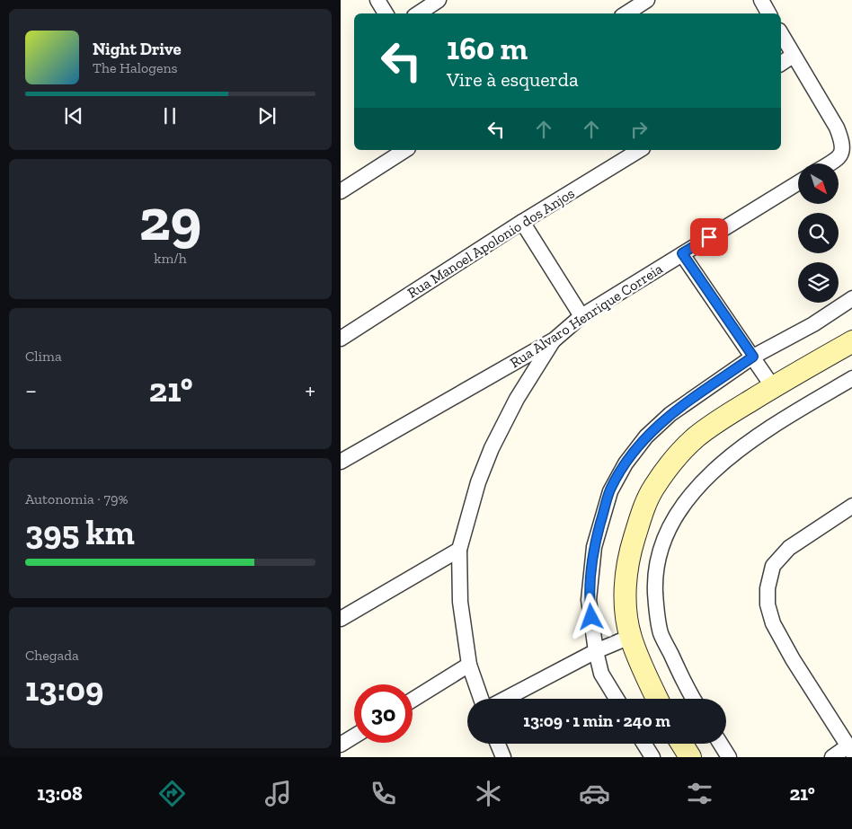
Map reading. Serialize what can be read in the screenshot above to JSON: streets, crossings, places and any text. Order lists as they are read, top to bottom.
{
  "streets": {
    "street": ["Rua Manoel Apolonio dos Anjos", "Rua Alvaro Henrique Correia"]
  },
  "north": "bottom right",
  "page": {
    "turn": ["160 m", "Vire à esquerda"],
    "song": ["Night Drive", "The Halogens"],
    "tile": [
      ["29", "km/h"],
      "Clima",
      ["Autonomia · 79%", "395 km"],
      ["Chegada", "13:09"]
    ],
    "heat": ["−", "21°", "+"],
    "limit": "30",
    "trip": "13:09 · 1 min · 240 m",
    "tabs": ["13:08", "21°"]
  }
}
